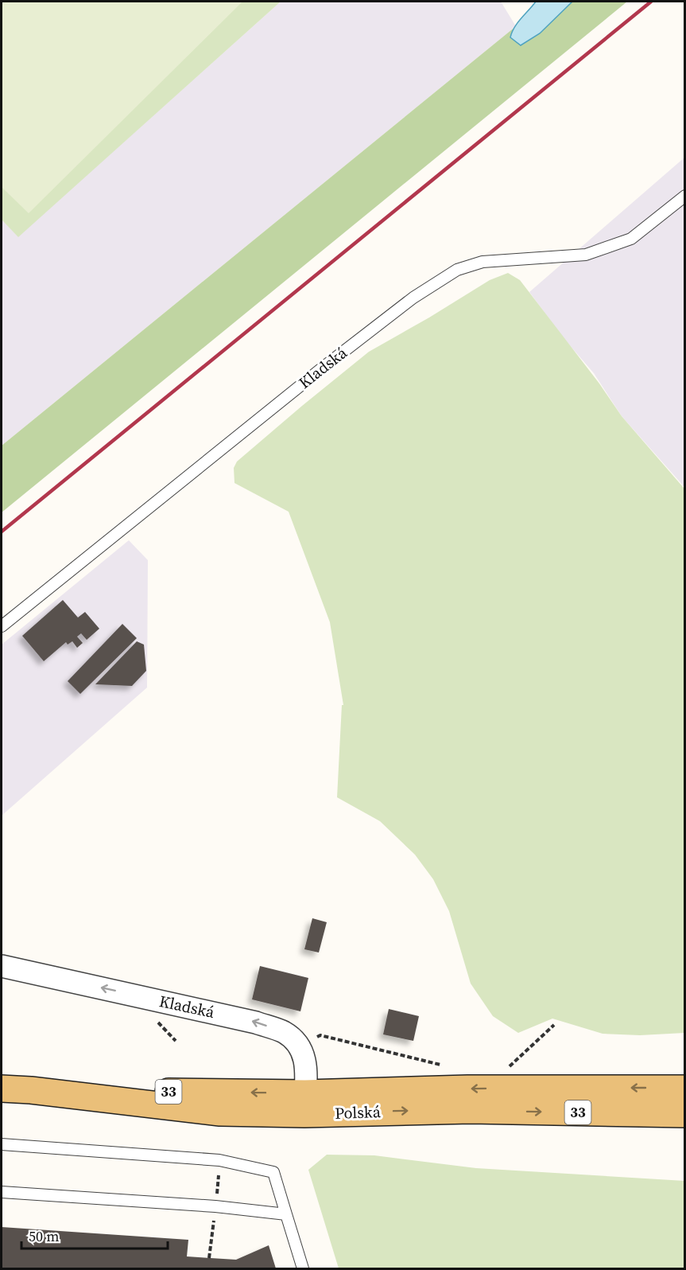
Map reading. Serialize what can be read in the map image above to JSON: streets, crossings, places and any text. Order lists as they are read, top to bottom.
{
  "streets": {
    "main road": ["33", "Polská"],
    "street": ["Kladská"]
  },
  "scale_bar": "50 m"
}
